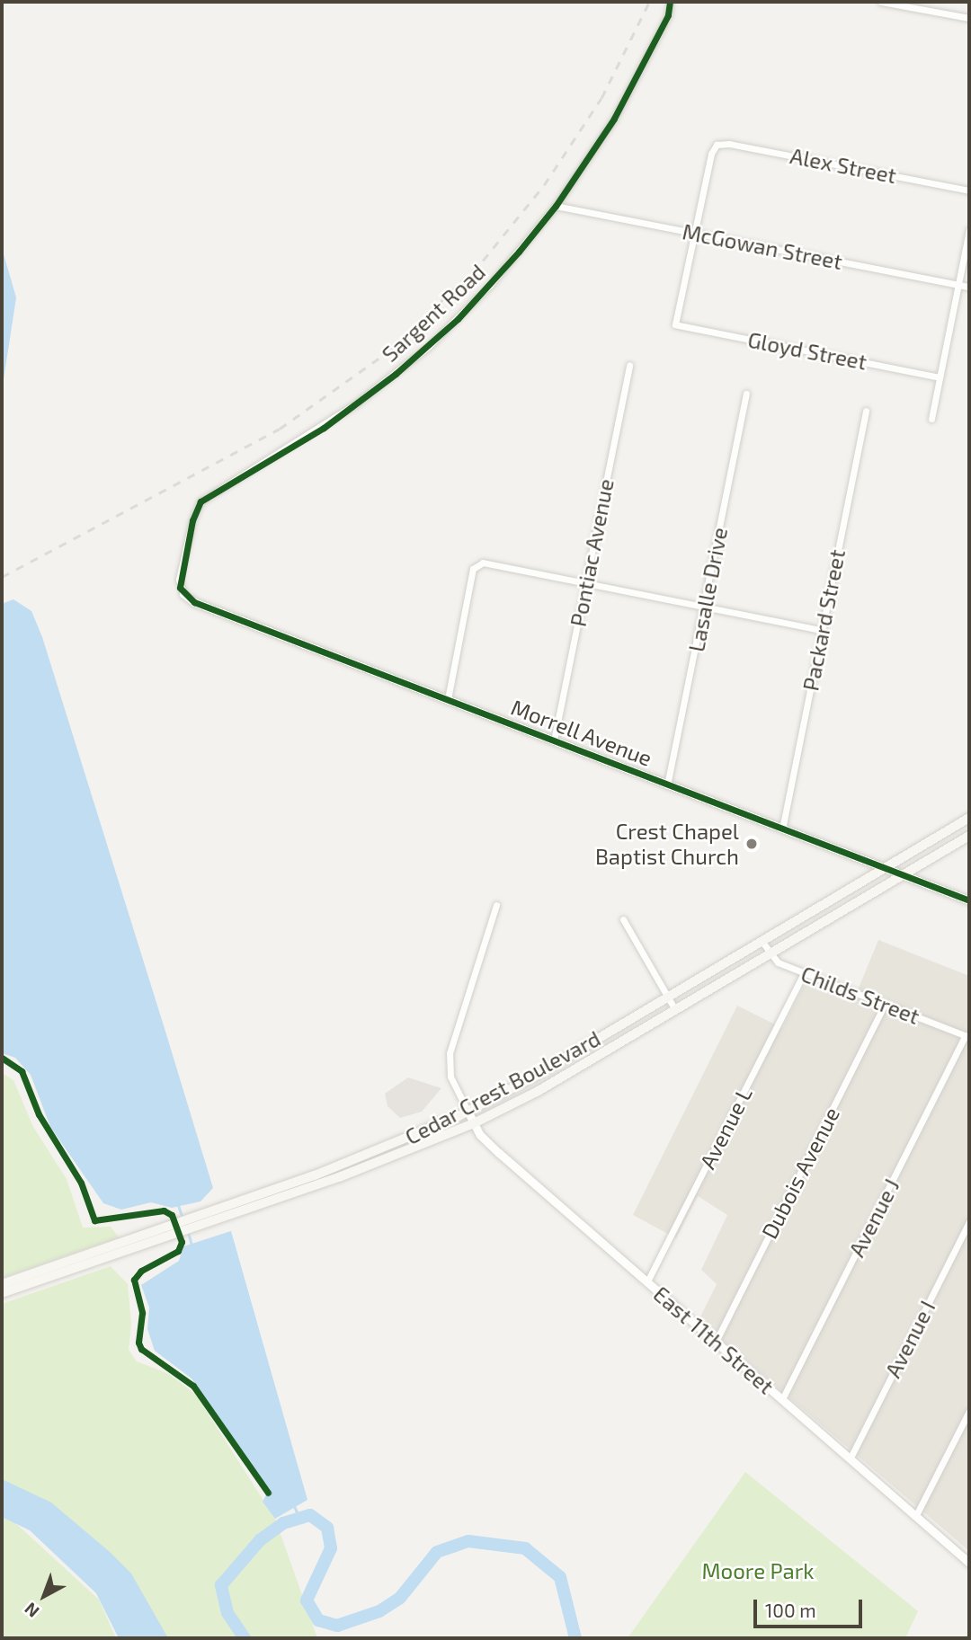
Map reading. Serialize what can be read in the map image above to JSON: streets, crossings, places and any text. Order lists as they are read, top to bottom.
{
  "streets": {
    "main road": ["Cedar Crest Boulevard"],
    "street": [
      "Alex Street",
      "McGowan Street",
      "Sargent Road",
      "Gloyd Street",
      "Pontiac Avenue",
      "Lasalle Drive",
      "Packard Street",
      "Morrell Avenue",
      "Childs Street",
      "Avenue L",
      "Dubois Avenue",
      "Avenue J",
      "Avenue I",
      "East 11th Street"
    ]
  },
  "crossings": [
    ["Alex Street", "McGowan Street"],
    ["Alex Street", "Gloyd Street"],
    ["McGowan Street", "Sargent Road"],
    ["McGowan Street", "Gloyd Street"],
    ["Sargent Road", "Morrell Avenue"],
    ["Pontiac Avenue", "Morrell Avenue"],
    ["Lasalle Drive", "Morrell Avenue"],
    ["Packard Street", "Morrell Avenue"],
    ["Morrell Avenue", "Cedar Crest Boulevard"],
    ["Childs Street", "Cedar Crest Boulevard"],
    ["Childs Street", "Avenue L"],
    ["Childs Street", "Dubois Avenue"],
    ["Childs Street", "Avenue J"],
    ["Cedar Crest Boulevard", "East 11th Street"],
    ["Avenue L", "East 11th Street"],
    ["Dubois Avenue", "East 11th Street"],
    ["Avenue J", "East 11th Street"],
    ["Avenue I", "East 11th Street"]
  ],
  "parks": ["Moore Park"],
  "places": ["Crest Chapel Baptist Church"],
  "scale_bar": "100 m",
  "north": "bottom left"
}
